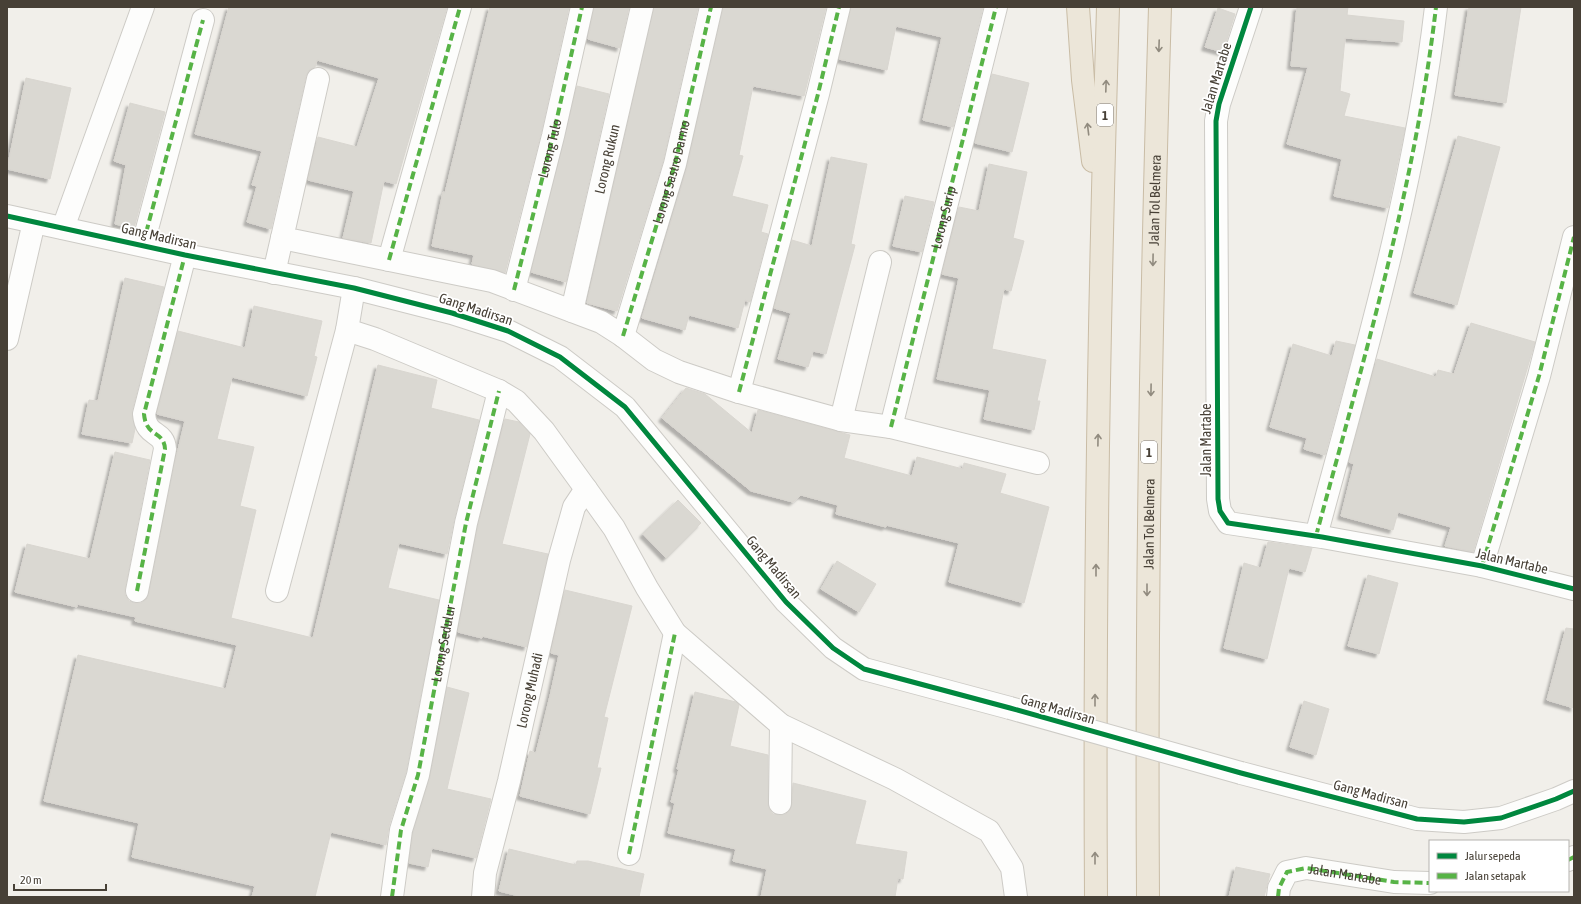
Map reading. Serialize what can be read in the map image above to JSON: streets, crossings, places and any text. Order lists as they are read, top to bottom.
{
  "streets": {
    "highway": ["1", "Jalan Tol Belmera"],
    "street": [
      "Jalan Martabe",
      "Lorong Tulo",
      "Lorong Rukun",
      "Lorong Sastro Darmo",
      "Lorong Surip",
      "Gang Madirsan",
      "Lorong Sedulur",
      "Lorong Muhadi"
    ]
  },
  "legend": ["Jalur sepeda", "Jalan setapak"],
  "scale_bar": "20 m"
}
